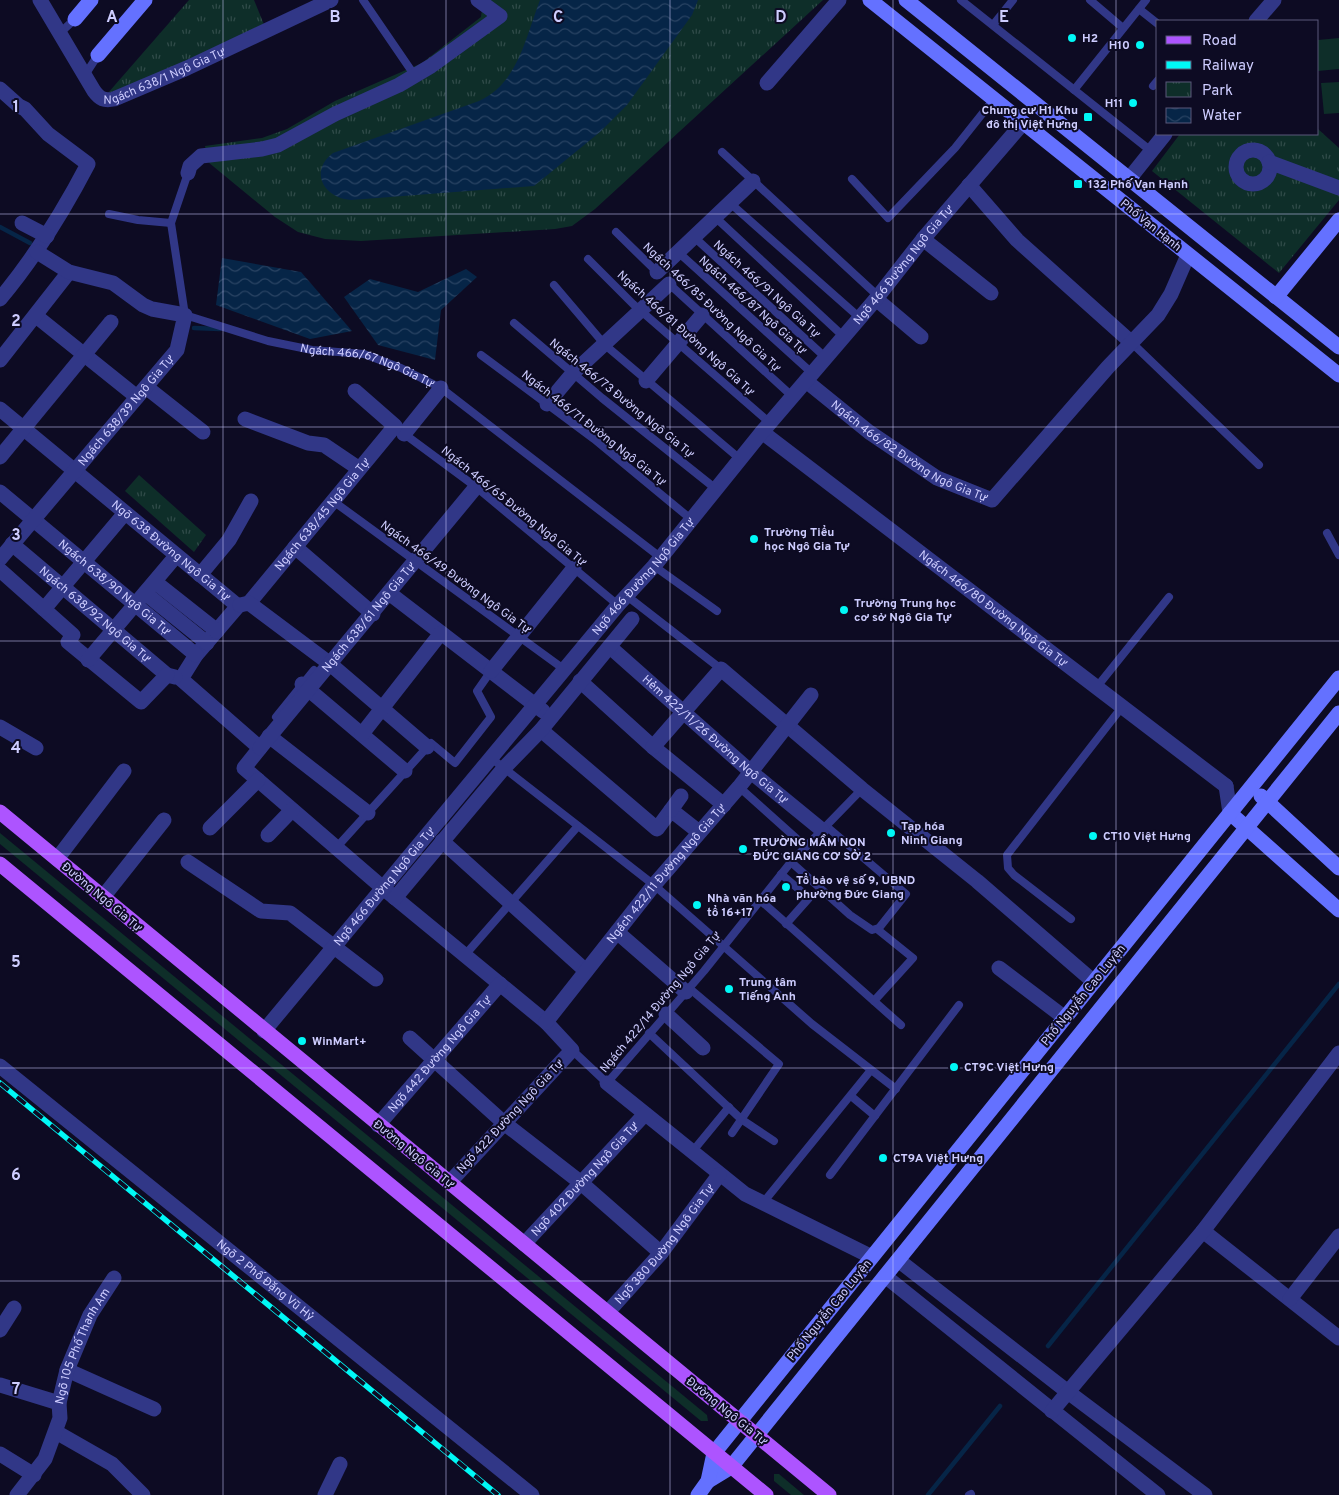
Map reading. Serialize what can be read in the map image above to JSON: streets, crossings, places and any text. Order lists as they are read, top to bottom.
{
  "streets": {
    "main road": ["Đường Ngô Gia Tự"],
    "street": [
      "Ngách 638/1 Ngô Gia Tự",
      "Phố Vạn Hạnh",
      "Ngõ 466 Đường Ngô Gia Tự",
      "Ngách 466/67 Ngô Gia Tự",
      "Ngách 638/39 Ngô Gia Tự",
      "Ngách 466/82 Đường Ngô Gia Tự",
      "Ngách 638/45 Ngô Gia Tự",
      "Ngõ 638 Đường Ngô Gia Tự",
      "Ngách 638/90 Ngô Gia Tự",
      "Ngách 466/80 Đường Ngô Gia Tự",
      "Ngách 638/92 Ngô Gia Tự",
      "Ngách 638/61 Ngô Gia Tự",
      "Hẻm 422/11/26 Đường Ngô Gia Tự",
      "Ngách 422/11 Đường Ngô Gia Tự",
      "Phố Nguyễn Cao Luyện",
      "Ngõ 442 Đường Ngô Gia Tự",
      "Ngõ 422 Đường Ngô Gia Tự",
      "Ngõ 402 Đường Ngô Gia Tự",
      "Ngõ 380 Đường Ngô Gia Tự",
      "Ngõ 2 Phố Đặng Vũ Hỷ",
      "Ngõ 105 Phố Thanh Am"
    ],
    "lane": [
      "Ngách 466/91 Ngô Gia Tự",
      "Ngách 466/87 Ngô Gia Tự",
      "Ngách 466/85 Đường Ngô Gia Tự",
      "Ngách 466/81 Đường Ngô Gia Tự",
      "Ngách 466/73 Đường Ngô Gia Tự",
      "Ngách 466/71 Đường Ngô Gia Tự",
      "Ngách 466/65 Đường Ngô Gia Tự",
      "Ngách 466/49 Đường Ngô Gia Tự",
      "Ngách 422/14 Đường Ngô Gia Tự"
    ]
  },
  "crossings": [
    ["Phố Vạn Hạnh", "Ngõ 466 Đường Ngô Gia Tự"],
    ["Ngõ 466 Đường Ngô Gia Tự", "Ngách 466/91 Ngô Gia Tự"],
    ["Ngõ 466 Đường Ngô Gia Tự", "Ngách 466/87 Ngô Gia Tự"],
    ["Ngõ 466 Đường Ngô Gia Tự", "Ngách 466/85 Đường Ngô Gia Tự"],
    ["Ngõ 466 Đường Ngô Gia Tự", "Ngách 466/81 Đường Ngô Gia Tự"],
    ["Ngõ 466 Đường Ngô Gia Tự", "Ngách 466/67 Ngô Gia Tự"],
    ["Ngõ 466 Đường Ngô Gia Tự", "Ngách 466/73 Đường Ngô Gia Tự"],
    ["Ngõ 466 Đường Ngô Gia Tự", "Ngách 466/71 Đường Ngô Gia Tự"],
    ["Ngõ 466 Đường Ngô Gia Tự", "Ngách 466/82 Đường Ngô Gia Tự"],
    ["Ngõ 466 Đường Ngô Gia Tự", "Ngách 466/65 Đường Ngô Gia Tự"],
    ["Ngõ 466 Đường Ngô Gia Tự", "Ngách 466/49 Đường Ngô Gia Tự"],
    ["Ngõ 466 Đường Ngô Gia Tự", "Ngách 466/80 Đường Ngô Gia Tự"],
    ["Ngõ 466 Đường Ngô Gia Tự", "Đường Ngô Gia Tự"],
    ["Ngõ 466 Đường Ngô Gia Tự", "Ngõ 442 Đường Ngô Gia Tự"],
    ["Ngách 466/87 Ngô Gia Tự", "Ngách 466/82 Đường Ngô Gia Tự"],
    ["Ngách 466/81 Đường Ngô Gia Tự", "Ngách 466/80 Đường Ngô Gia Tự"],
    ["Ngách 466/67 Ngô Gia Tự", "Ngách 638/39 Ngô Gia Tự"],
    ["Ngách 466/67 Ngô Gia Tự", "Ngách 638/45 Ngô Gia Tự"],
    ["Ngách 638/39 Ngô Gia Tự", "Ngõ 638 Đường Ngô Gia Tự"],
    ["Ngách 638/39 Ngô Gia Tự", "Ngách 638/90 Ngô Gia Tự"],
    ["Ngách 638/39 Ngô Gia Tự", "Ngách 638/92 Ngô Gia Tự"],
    ["Ngách 466/65 Đường Ngô Gia Tự", "Ngách 638/45 Ngô Gia Tự"],
    ["Ngách 466/65 Đường Ngô Gia Tự", "Ngách 638/61 Ngô Gia Tự"],
    ["Ngách 638/45 Ngô Gia Tự", "Ngõ 638 Đường Ngô Gia Tự"],
    ["Ngách 638/45 Ngô Gia Tự", "Ngách 466/49 Đường Ngô Gia Tự"],
    ["Ngõ 638 Đường Ngô Gia Tự", "Ngách 638/90 Ngô Gia Tự"],
    ["Ngõ 638 Đường Ngô Gia Tự", "Ngách 638/92 Ngô Gia Tự"],
    ["Ngách 466/49 Đường Ngô Gia Tự", "Ngách 638/61 Ngô Gia Tự"],
    ["Hẻm 422/11/26 Đường Ngô Gia Tự", "Ngách 422/11 Đường Ngô Gia Tự"],
    ["Hẻm 422/11/26 Đường Ngô Gia Tự", "Ngách 422/14 Đường Ngô Gia Tự"],
    ["Ngách 422/11 Đường Ngô Gia Tự", "Ngõ 442 Đường Ngô Gia Tự"],
    ["Đường Ngô Gia Tự", "Phố Nguyễn Cao Luyện"],
    ["Đường Ngô Gia Tự", "Ngõ 442 Đường Ngô Gia Tự"],
    ["Đường Ngô Gia Tự", "Ngõ 422 Đường Ngô Gia Tự"],
    ["Đường Ngô Gia Tự", "Ngõ 402 Đường Ngô Gia Tự"],
    ["Đường Ngô Gia Tự", "Ngõ 380 Đường Ngô Gia Tự"],
    ["Ngách 422/14 Đường Ngô Gia Tự", "Ngõ 442 Đường Ngô Gia Tự"],
    ["Ngách 422/14 Đường Ngô Gia Tự", "Ngõ 422 Đường Ngô Gia Tự"],
    ["Ngõ 442 Đường Ngô Gia Tự", "Ngõ 422 Đường Ngô Gia Tự"]
  ],
  "places": {
    "other": [
      "H2",
      "H10",
      "H11",
      "Trường Tiểu học Ngô Gia Tự",
      "Trường Trung học cơ sở Ngô Gia Tự",
      "Tạp hóa Ninh Giang",
      "CT10 Việt Hưng",
      "TRƯỜNG MẦM NON ĐỨC GIANG CƠ SỞ 2",
      "Tổ bảo vệ số 9, UBND phường Đức Giang",
      "Nhà văn hóa tổ 16+17",
      "Trung tâm Tiếng Anh",
      "WinMart+",
      "CT9C Việt Hưng",
      "CT9A Việt Hưng"
    ],
    "transit": ["Chung cư H1 Khu đô thị Việt Hưng", "132 Phố Vạn Hạnh"]
  },
  "legend": [
    "Road",
    "Railway",
    "Park",
    "Water"
  ],
  "grid": {
    "columns": [
      "A",
      "B",
      "C",
      "D",
      "E"
    ],
    "rows": [
      "1",
      "2",
      "3",
      "4",
      "5",
      "6",
      "7"
    ]
  }
}
